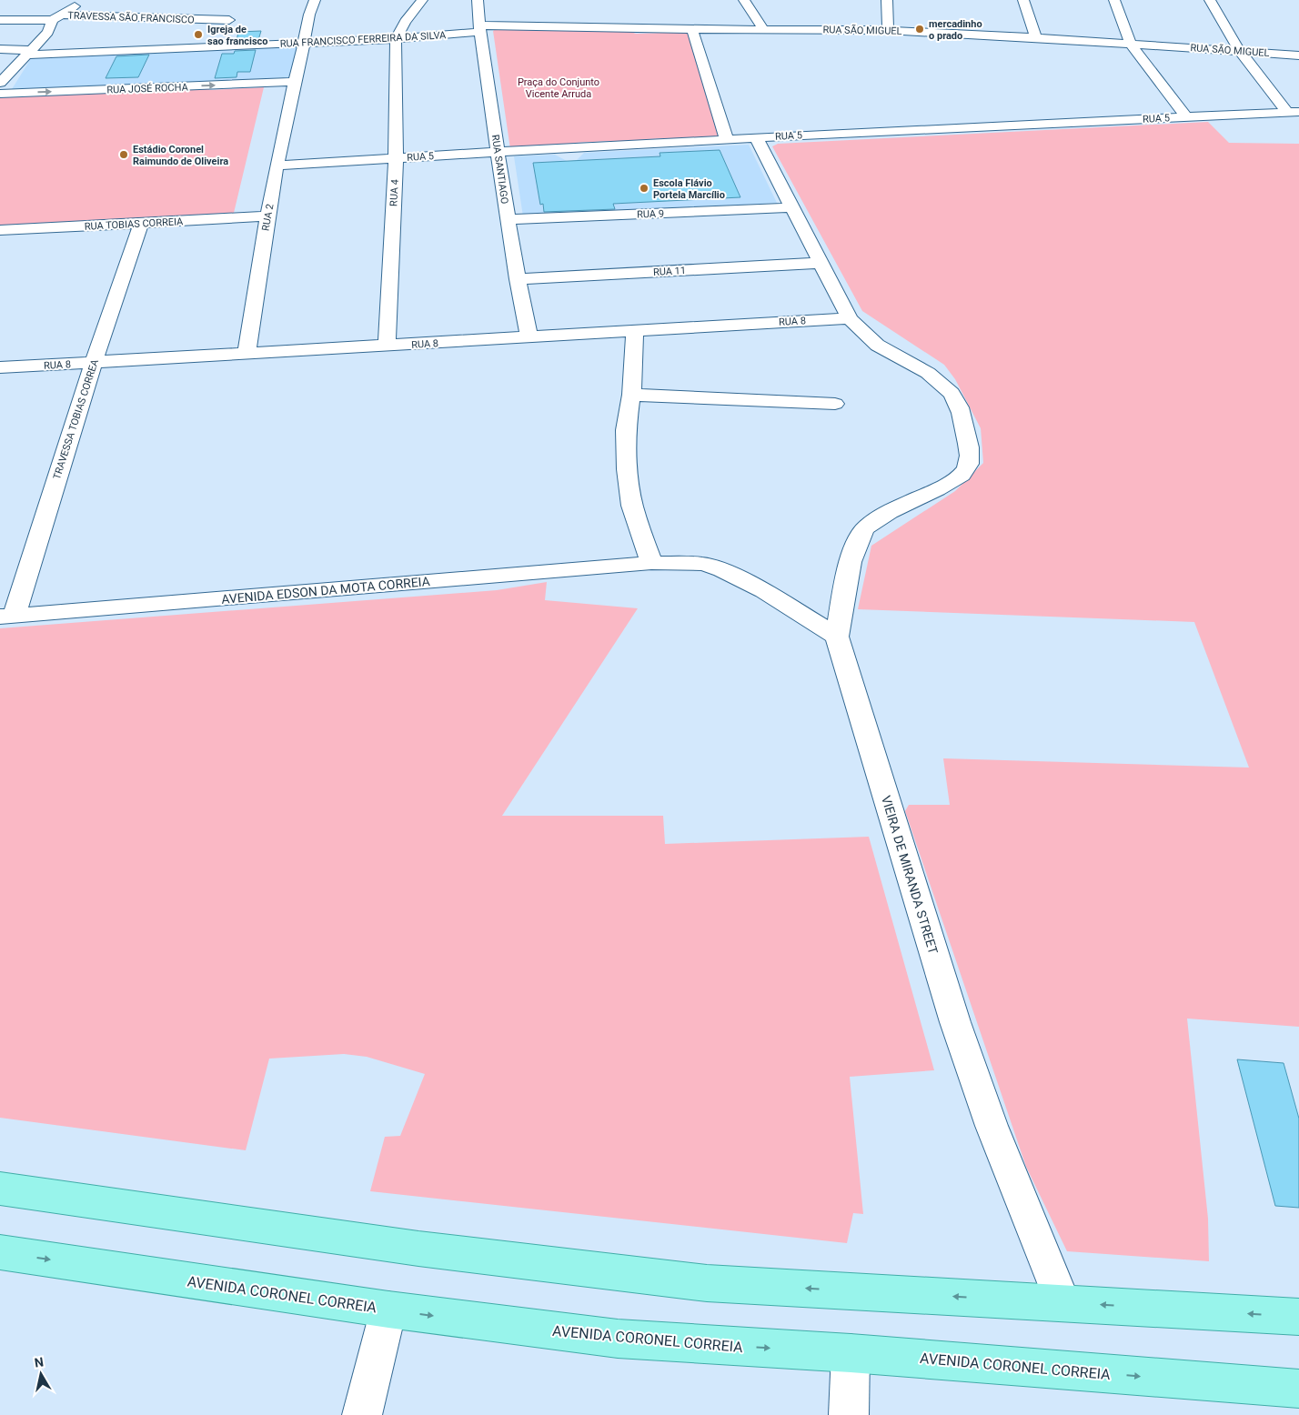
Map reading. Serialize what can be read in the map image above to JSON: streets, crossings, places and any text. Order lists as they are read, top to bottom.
{
  "streets": {
    "main road": ["AVENIDA CORONEL CORREIA"],
    "street": [
      "TRAVESSA SÃO FRANCISCO",
      "RUA SÃO MIGUEL",
      "RUA FRANCISCO FERREIRA DA SILVA",
      "RUA JOSÉ ROCHA",
      "RUA 5",
      "RUA SANTIAGO",
      "RUA 4",
      "RUA 9",
      "RUA 2",
      "RUA TOBIAS CORREIA",
      "RUA 11",
      "RUA 8",
      "TRAVESSA TOBIAS CORREA",
      "AVENIDA EDSON DA MOTA CORREIA",
      "VIEIRA DE MIRANDA STREET"
    ]
  },
  "crossings": [
    ["TRAVESSA SÃO FRANCISCO", "RUA FRANCISCO FERREIRA DA SILVA"],
    ["RUA SÃO MIGUEL", "RUA FRANCISCO FERREIRA DA SILVA"],
    ["RUA SÃO MIGUEL", "RUA SANTIAGO"],
    ["RUA FRANCISCO FERREIRA DA SILVA", "RUA SANTIAGO"],
    ["RUA FRANCISCO FERREIRA DA SILVA", "RUA 4"],
    ["RUA FRANCISCO FERREIRA DA SILVA", "RUA 2"],
    ["RUA JOSÉ ROCHA", "RUA 2"],
    ["RUA 5", "RUA SANTIAGO"],
    ["RUA 5", "RUA 4"],
    ["RUA 5", "RUA 2"],
    ["RUA SANTIAGO", "RUA 9"],
    ["RUA SANTIAGO", "RUA 11"],
    ["RUA SANTIAGO", "RUA 8"],
    ["RUA 4", "RUA 8"],
    ["RUA 2", "RUA TOBIAS CORREIA"],
    ["RUA 2", "RUA 8"],
    ["RUA TOBIAS CORREIA", "TRAVESSA TOBIAS CORREA"],
    ["RUA 8", "TRAVESSA TOBIAS CORREA"],
    ["TRAVESSA TOBIAS CORREA", "AVENIDA EDSON DA MOTA CORREIA"]
  ],
  "one_way": ["RUA JOSÉ ROCHA"],
  "parks": ["Praça do Conjunto Vicente Arruda"],
  "places": [
    "mercadinho o prado",
    "Igreja de sao francisco",
    "Estádio Coronel Raimundo de Oliveira",
    "Escola Flávio Portela Marcílio"
  ],
  "north": "top"
}
